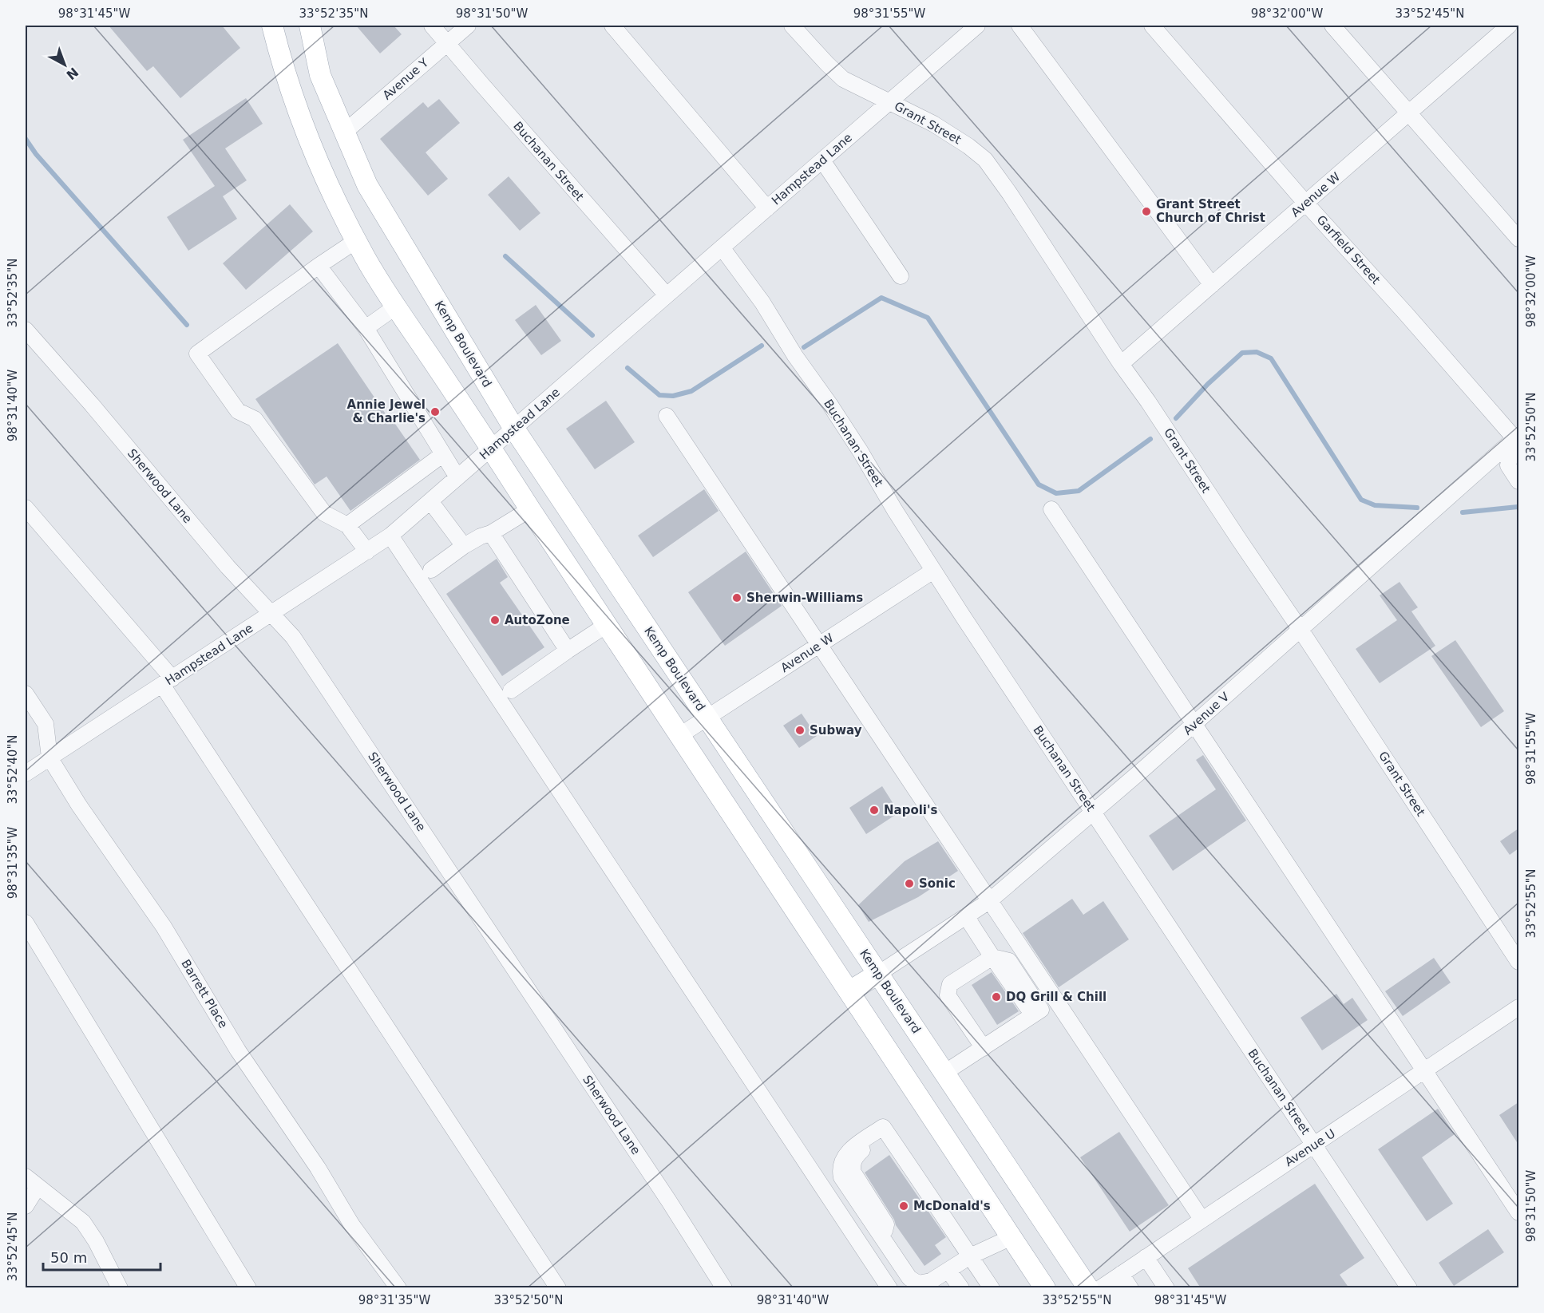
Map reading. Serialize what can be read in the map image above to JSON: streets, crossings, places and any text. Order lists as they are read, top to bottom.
{
  "streets": {
    "main road": ["Kemp Boulevard"],
    "street": [
      "Avenue Y",
      "Grant Street",
      "Buchanan Street",
      "Hampstead Lane",
      "Avenue W",
      "Garfield Street",
      "Sherwood Lane",
      "Avenue V",
      "Barrett Place",
      "Avenue U"
    ]
  },
  "crossings": [
    ["Avenue Y", "Buchanan Street"],
    ["Avenue Y", "Kemp Boulevard"],
    ["Grant Street", "Hampstead Lane"],
    ["Grant Street", "Avenue W"],
    ["Grant Street", "Avenue V"],
    ["Buchanan Street", "Hampstead Lane"],
    ["Buchanan Street", "Avenue W"],
    ["Buchanan Street", "Avenue V"],
    ["Buchanan Street", "Avenue U"],
    ["Hampstead Lane", "Kemp Boulevard"],
    ["Hampstead Lane", "Sherwood Lane"],
    ["Hampstead Lane", "Barrett Place"],
    ["Avenue W", "Garfield Street"],
    ["Avenue W", "Kemp Boulevard"],
    ["Garfield Street", "Avenue V"],
    ["Kemp Boulevard", "Avenue V"]
  ],
  "places": [
    "Grant Street Church of Christ",
    "Annie Jewel & Charlie's",
    "Sherwin-Williams",
    "AutoZone",
    "Subway",
    "Napoli's",
    "Sonic",
    "DQ Grill & Chill",
    "McDonald's"
  ],
  "scale_bar": "50 m",
  "north": "bottom right",
  "coordinates": [
    "98°31'45\"W",
    "33°52'35\"N",
    "98°31'50\"W",
    "98°31'55\"W",
    "98°32'00\"W",
    "33°52'45\"N",
    "98°31'40\"W",
    "33°52'50\"N",
    "33°52'40\"N",
    "98°31'35\"W",
    "33°52'55\"N"
  ]
}
